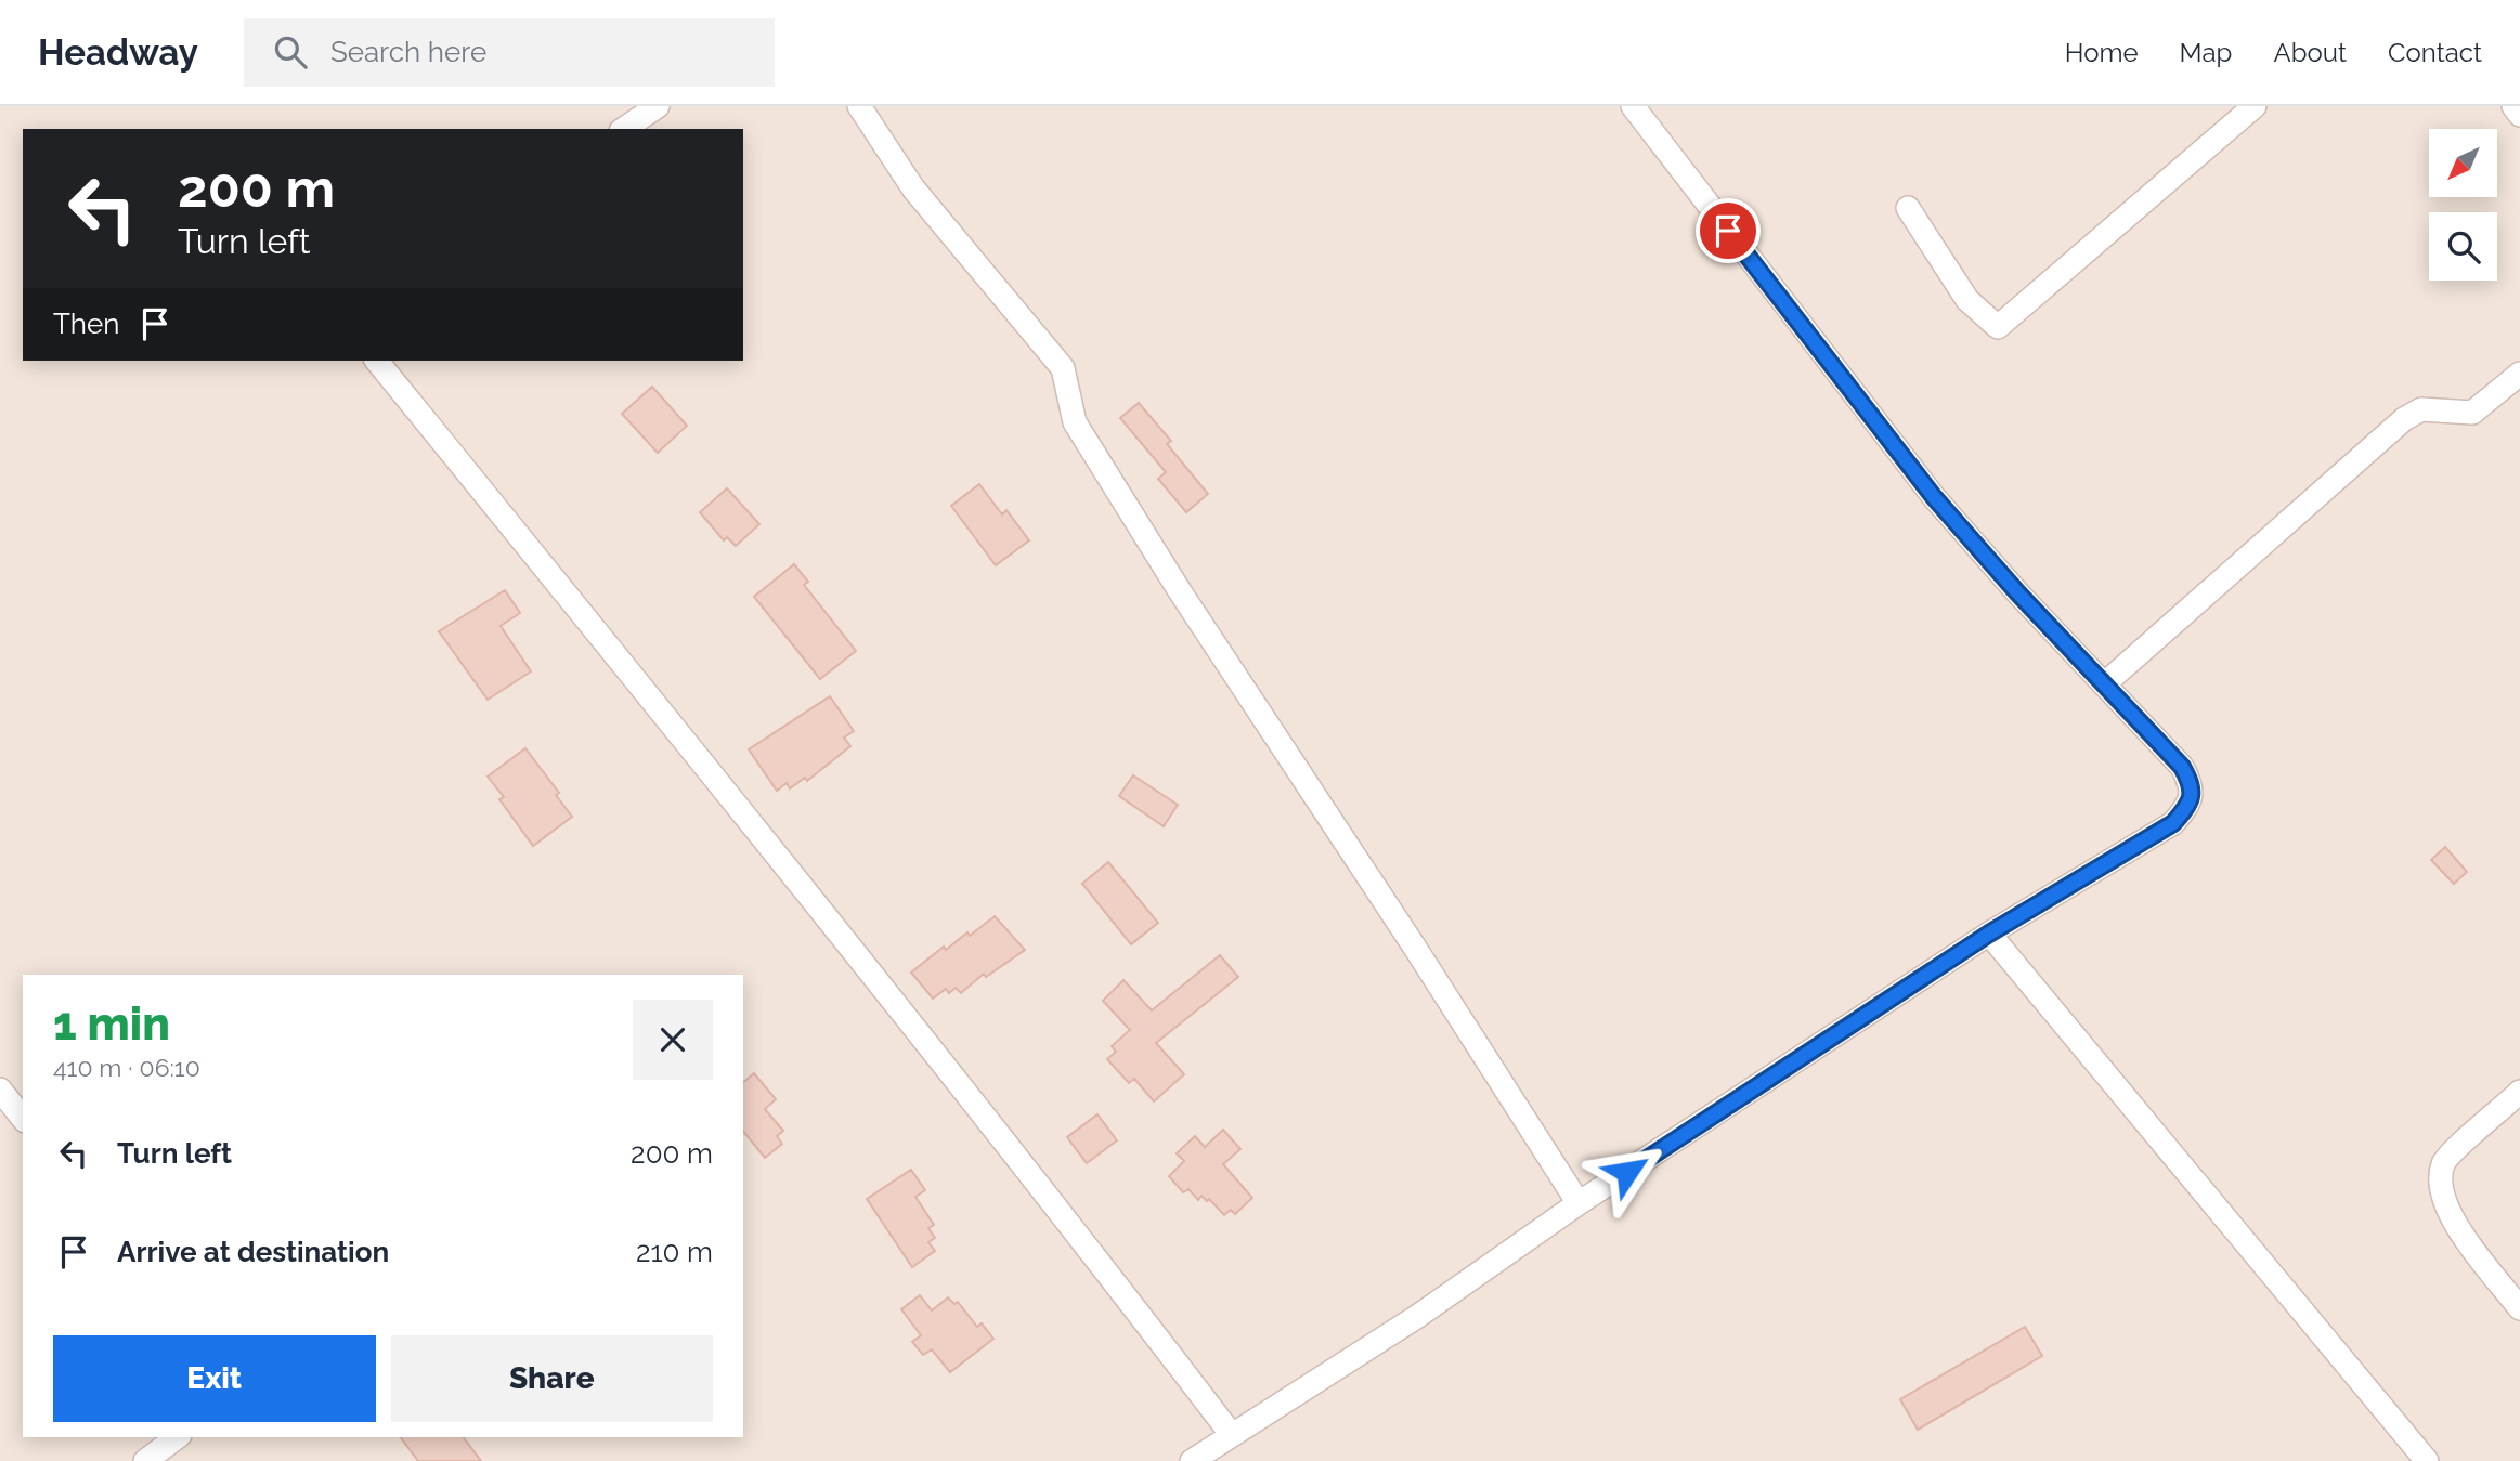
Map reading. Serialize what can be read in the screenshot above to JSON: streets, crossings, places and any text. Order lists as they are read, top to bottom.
{
  "north": "bottom left",
  "page": {
    "header": "Headway",
    "search": "Search here",
    "nav": [
      "Home",
      "Map",
      "About",
      "Contact"
    ],
    "turn": ["200 m", "Turn left"],
    "then": "Then",
    "heading": ["1 min", "410 m · 06:10"],
    "list": [
      {
        "name": "Turn left",
        "value": "200 m"
      },
      {
        "name": "Arrive at destination",
        "value": "210 m"
      }
    ],
    "buttons": ["Exit", "Share"]
  }
}
